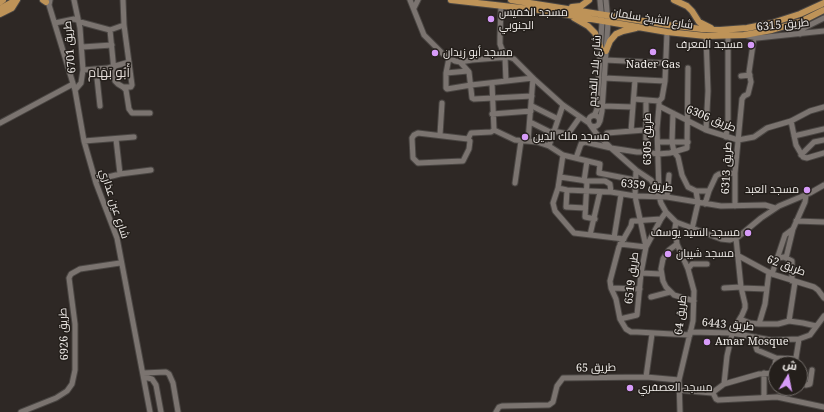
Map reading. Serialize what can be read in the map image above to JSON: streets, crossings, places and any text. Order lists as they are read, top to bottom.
{
  "streets": {
    "main road": ["شارع الشيخ سلمان"],
    "street": [
      "طريق 6315",
      "طريق 6701",
      "شارع بلاد القديم",
      "طريق 6306",
      "طريق 6305",
      "طريق 6313",
      "طريق 6359",
      "شارع عين عذاري",
      "طريق 62",
      "طريق 6519",
      "طريق 64",
      "طريق 6443",
      "طريق 6926",
      "طريق 65"
    ]
  },
  "crossings": [
    ["شارع الشيخ سلمان", "طريق 6315"],
    ["شارع الشيخ سلمان", "شارع بلاد القديم"],
    ["شارع الشيخ سلمان", "طريق 6305"],
    ["طريق 6315", "طريق 6313"],
    ["طريق 6701", "شارع عين عذاري"],
    ["طريق 6306", "طريق 6305"],
    ["طريق 6306", "طريق 6313"],
    ["طريق 6305", "طريق 6359"],
    ["طريق 6313", "طريق 6359"],
    ["طريق 6359", "طريق 6519"],
    ["شارع عين عذاري", "طريق 6926"],
    ["طريق 6519", "طريق 6443"],
    ["طريق 64", "طريق 6443"],
    ["طريق 64", "طريق 65"]
  ],
  "districts": ["أَبُو بَهَام"],
  "places": [
    "مسجد الخميس الجنوبي",
    "مسجد المعرف",
    "Nader Gas",
    "مسجد أبو زيدان",
    "مسجد ملك الدين",
    "مسجد العبد",
    "مسجد السيد يوسف",
    "مسجد شيبان",
    "Amar Mosque",
    "مسجد العصفري"
  ],
  "north": "top"
}
